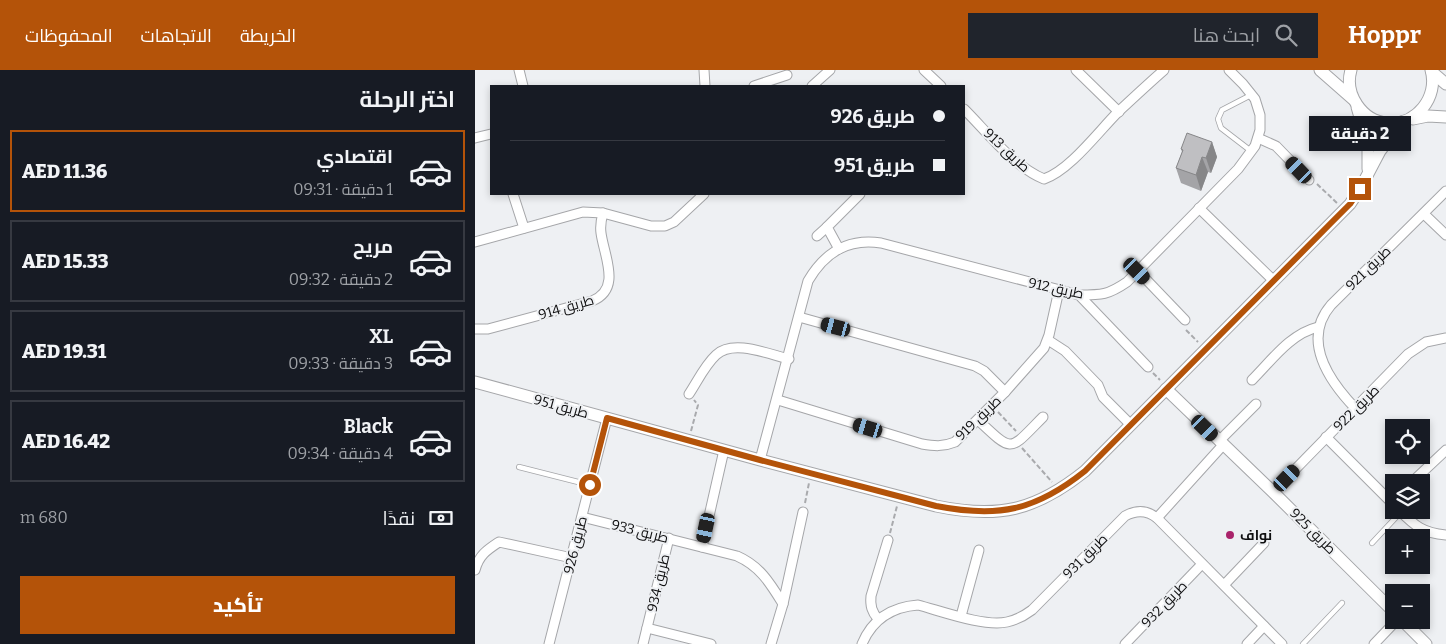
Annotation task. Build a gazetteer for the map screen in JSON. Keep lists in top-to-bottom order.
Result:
{
  "streets": {
    "street": [
      "طريق 913",
      "طريق 921",
      "طريق 912",
      "طريق 914",
      "طريق 951",
      "طريق 922",
      "طريق 919",
      "طريق 933",
      "طريق 925",
      "طريق 926",
      "طريق 931",
      "طريق 934",
      "طريق 932"
    ]
  },
  "crossings": [
    ["طريق 912", "طريق 951"],
    ["طريق 912", "طريق 919"],
    ["طريق 951", "طريق 925"],
    ["طريق 951", "طريق 926"],
    ["طريق 922", "طريق 925"],
    ["طريق 933", "طريق 926"],
    ["طريق 933", "طريق 934"]
  ],
  "places": ["نواف"],
  "page": {
    "header": "Hoppr",
    "search": "ابحث هنا",
    "nav": ["الخريطة", "الاتجاهات", "المحفوظات"],
    "heading": "اختر الرحلة",
    "banner": ["طريق 926", "طريق 951"],
    "bubble": "2 دقيقة",
    "list": [
      {
        "name": "اقتصادي",
        "note": "1 دقيقة · 09:31",
        "value": "AED 11.36"
      },
      {
        "name": "مريح",
        "note": "2 دقيقة · 09:32",
        "value": "AED 15.33"
      },
      {
        "name": "XL",
        "note": "3 دقيقة · 09:33",
        "value": "AED 19.31"
      },
      {
        "name": "Black",
        "note": "4 دقيقة · 09:34",
        "value": "AED 16.42"
      }
    ],
    "map_buttons": ["+", "−"],
    "pay": ["نقدًا", "680 m"],
    "buttons": "تأكيد"
  }
}
